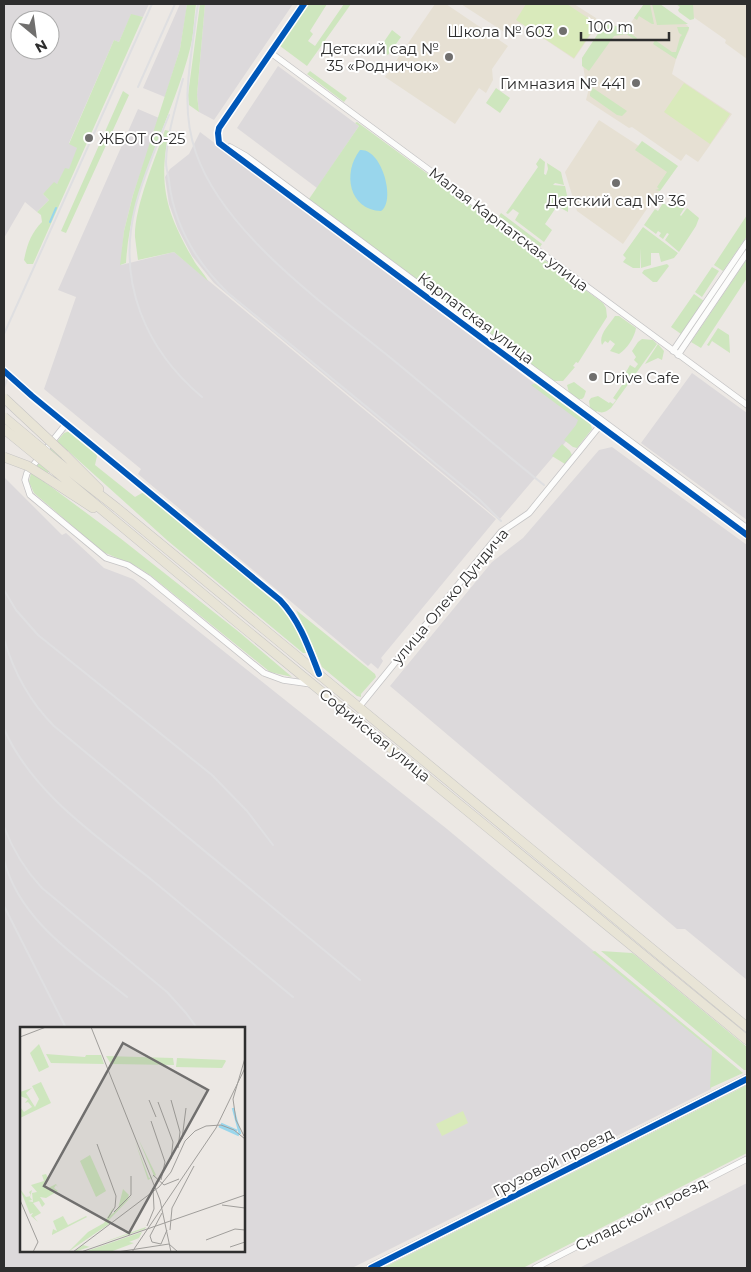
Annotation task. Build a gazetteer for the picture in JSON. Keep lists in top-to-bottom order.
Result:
{
  "streets": {
    "main road": ["Софийская улица"],
    "street": [
      "Малая Карпатская улица",
      "Карпатская улица",
      "улица Олеко Дундича",
      "Грузовой проезд",
      "Складской проезд"
    ]
  },
  "crossings": [
    ["Малая Карпатская улица", "Карпатская улица"],
    ["Карпатская улица", "улица Олеко Дундича"],
    ["улица Олеко Дундича", "Софийская улица"]
  ],
  "places": [
    "Школа № 603",
    "Детский сад № 35 «Родничок»",
    "Гимназия № 441",
    "ЖБОТ О-25",
    "Детский сад № 36",
    "Drive Cafe"
  ],
  "scale_bar": "100 m",
  "north": "bottom right"
}
